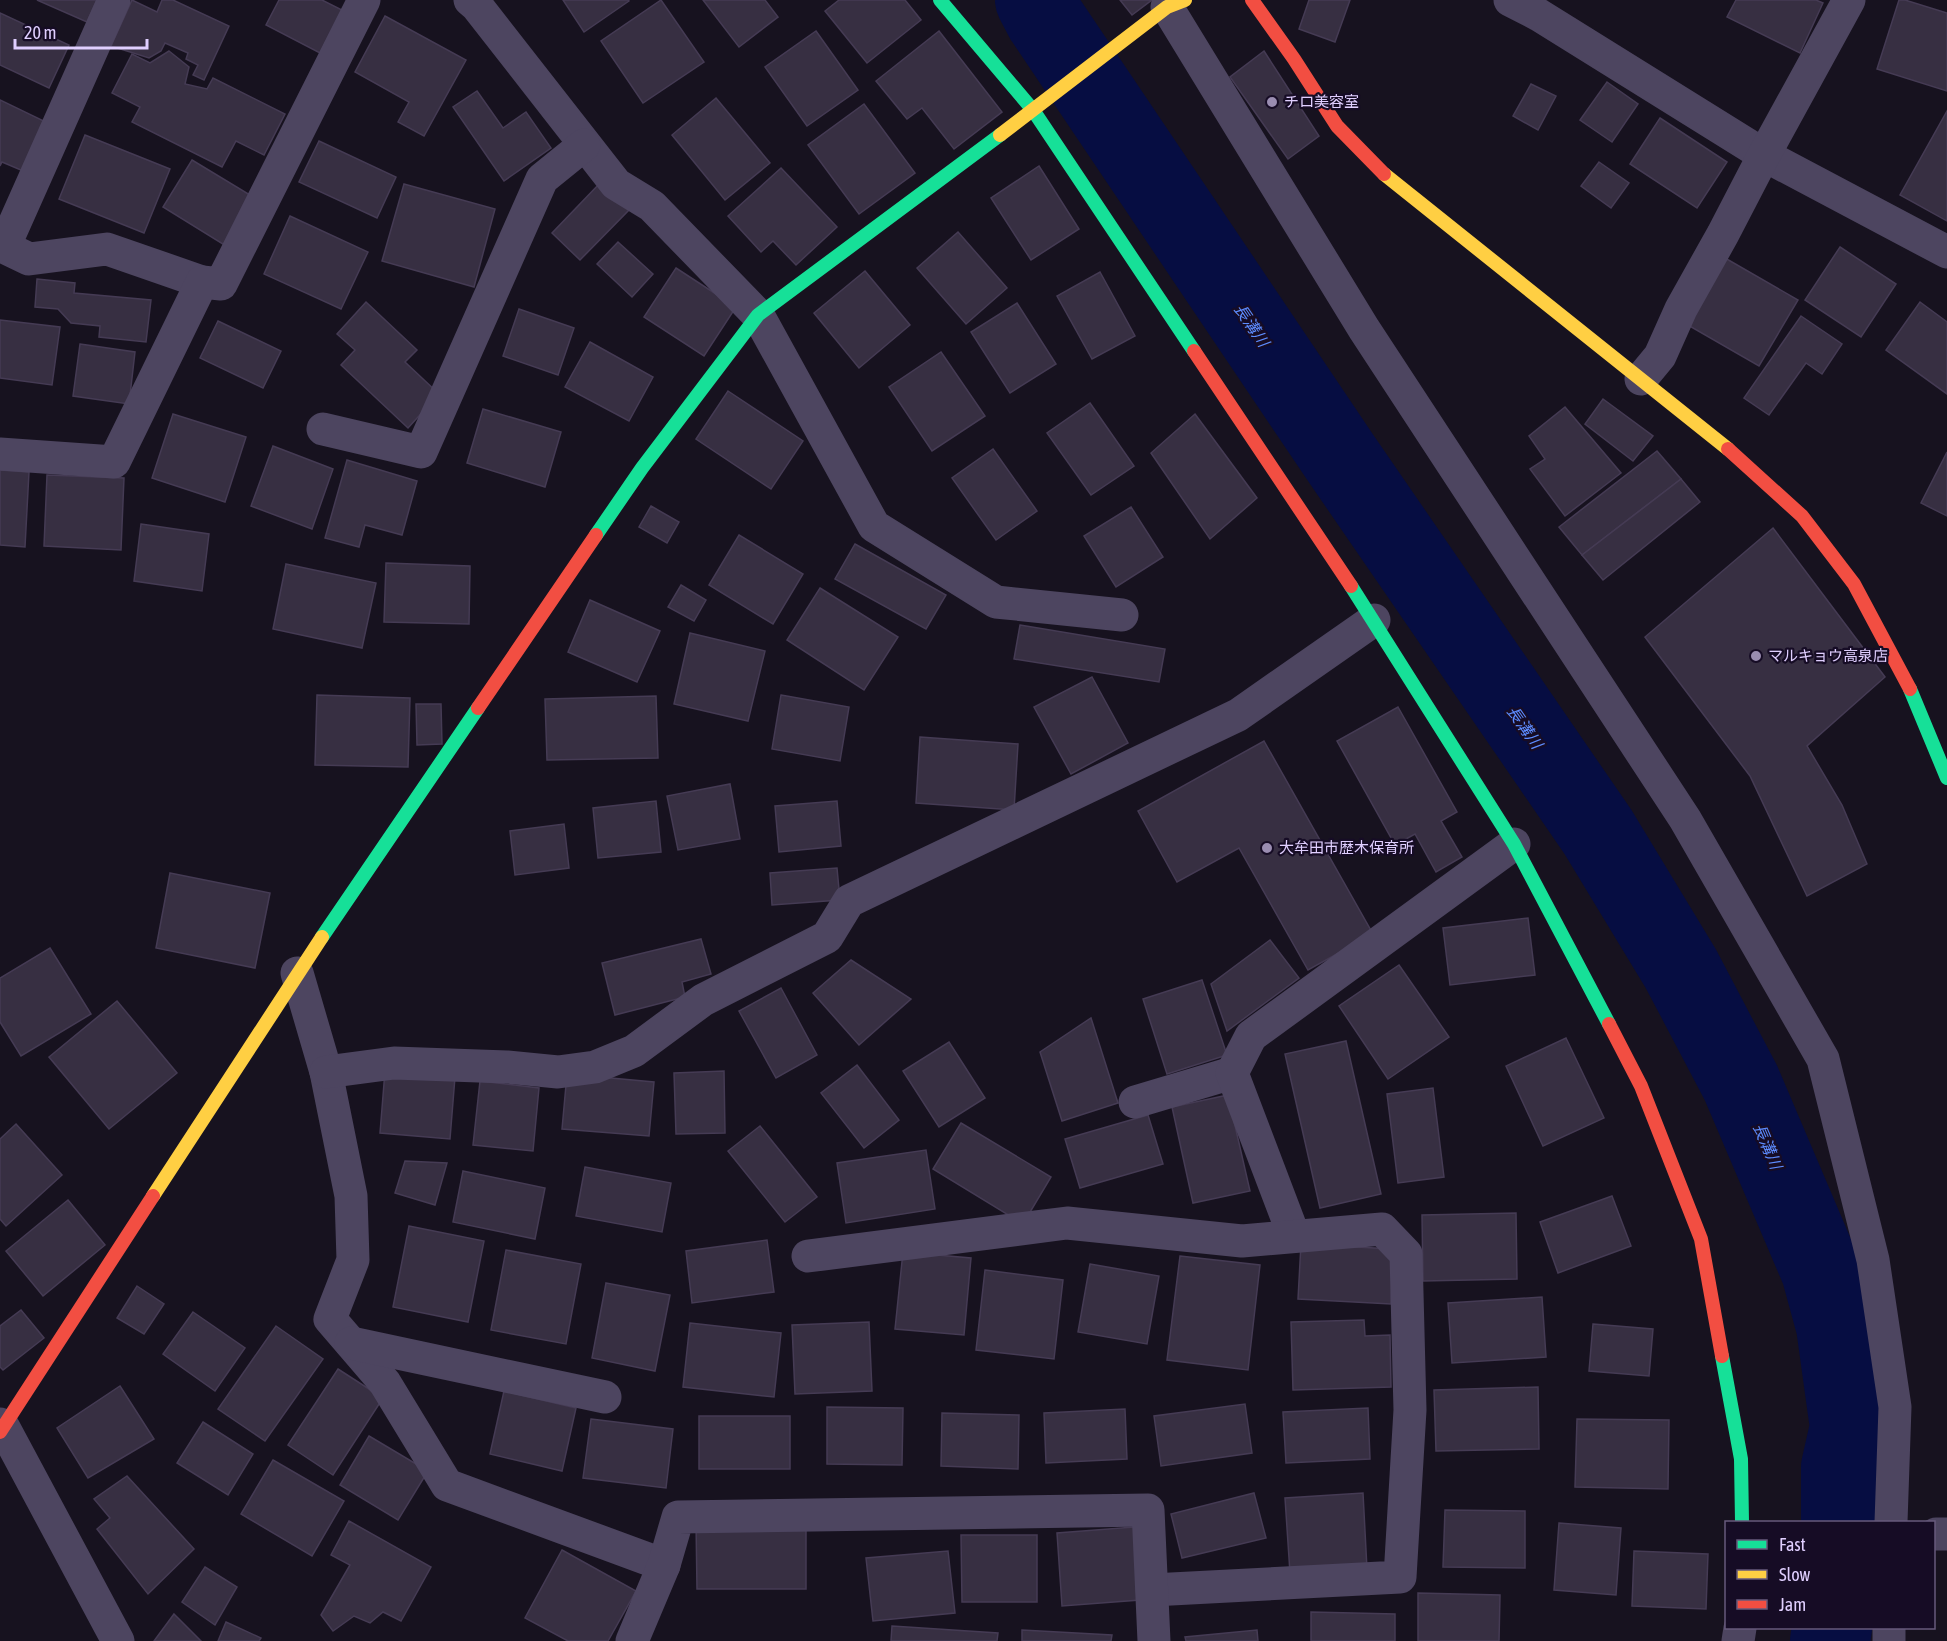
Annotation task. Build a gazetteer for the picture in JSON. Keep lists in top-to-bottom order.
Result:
{
  "water": ["長溝川"],
  "places": ["チロ美容室", "マルキョウ高泉店", "大牟田市歴木保育所"],
  "legend": ["Fast", "Slow", "Jam"],
  "scale_bar": "20 m"
}
